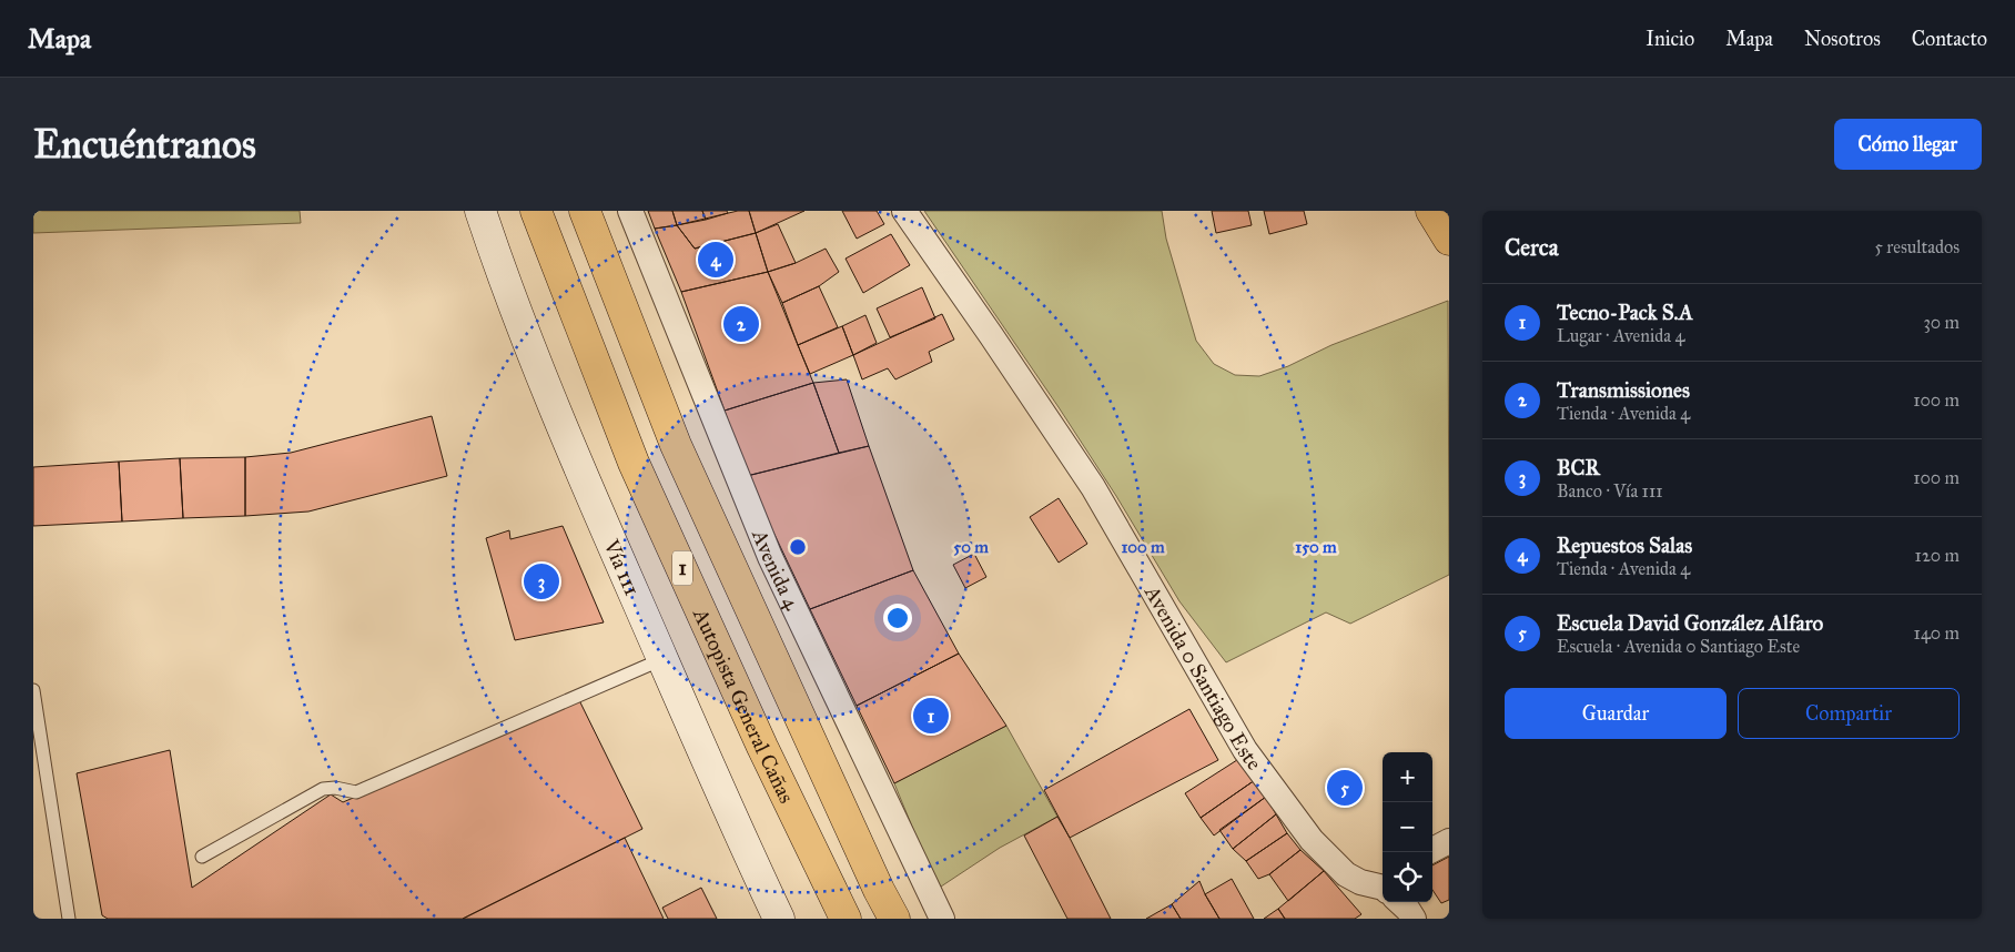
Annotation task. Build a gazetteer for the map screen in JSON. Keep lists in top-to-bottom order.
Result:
{
  "streets": {
    "main road": ["Vía 111", "1", "Autopista General Cañas"],
    "street": ["Avenida 4", "Avenida 0 Santiago Este"]
  },
  "page": {
    "header": "Mapa",
    "nav": [
      "Inicio",
      "Mapa",
      "Nosotros",
      "Contacto"
    ],
    "buttons": [
      "Cómo llegar",
      ["Guardar", "Compartir"]
    ],
    "title": "Encuéntranos",
    "heading": ["Cerca", "5 resultados"],
    "pins": [
      "4",
      "2",
      "3",
      "1",
      "5"
    ],
    "list": [
      {
        "mark": "1",
        "name": "Tecno-Pack S.A",
        "note": "Lugar · Avenida 4",
        "value": "30 m"
      },
      {
        "mark": "2",
        "name": "Transmissiones",
        "note": "Tienda · Avenida 4",
        "value": "100 m"
      },
      {
        "mark": "3",
        "name": "BCR",
        "note": "Banco · Vía 111",
        "value": "100 m"
      },
      {
        "mark": "4",
        "name": "Repuestos Salas",
        "note": "Tienda · Avenida 4",
        "value": "120 m"
      },
      {
        "mark": "5",
        "name": "Escuela David González Alfaro",
        "note": "Escuela · Avenida 0 Santiago Este",
        "value": "140 m"
      }
    ],
    "map_buttons": ["+", "−"]
  },
  "rings": ["50 m", "100 m", "150 m"]
}
